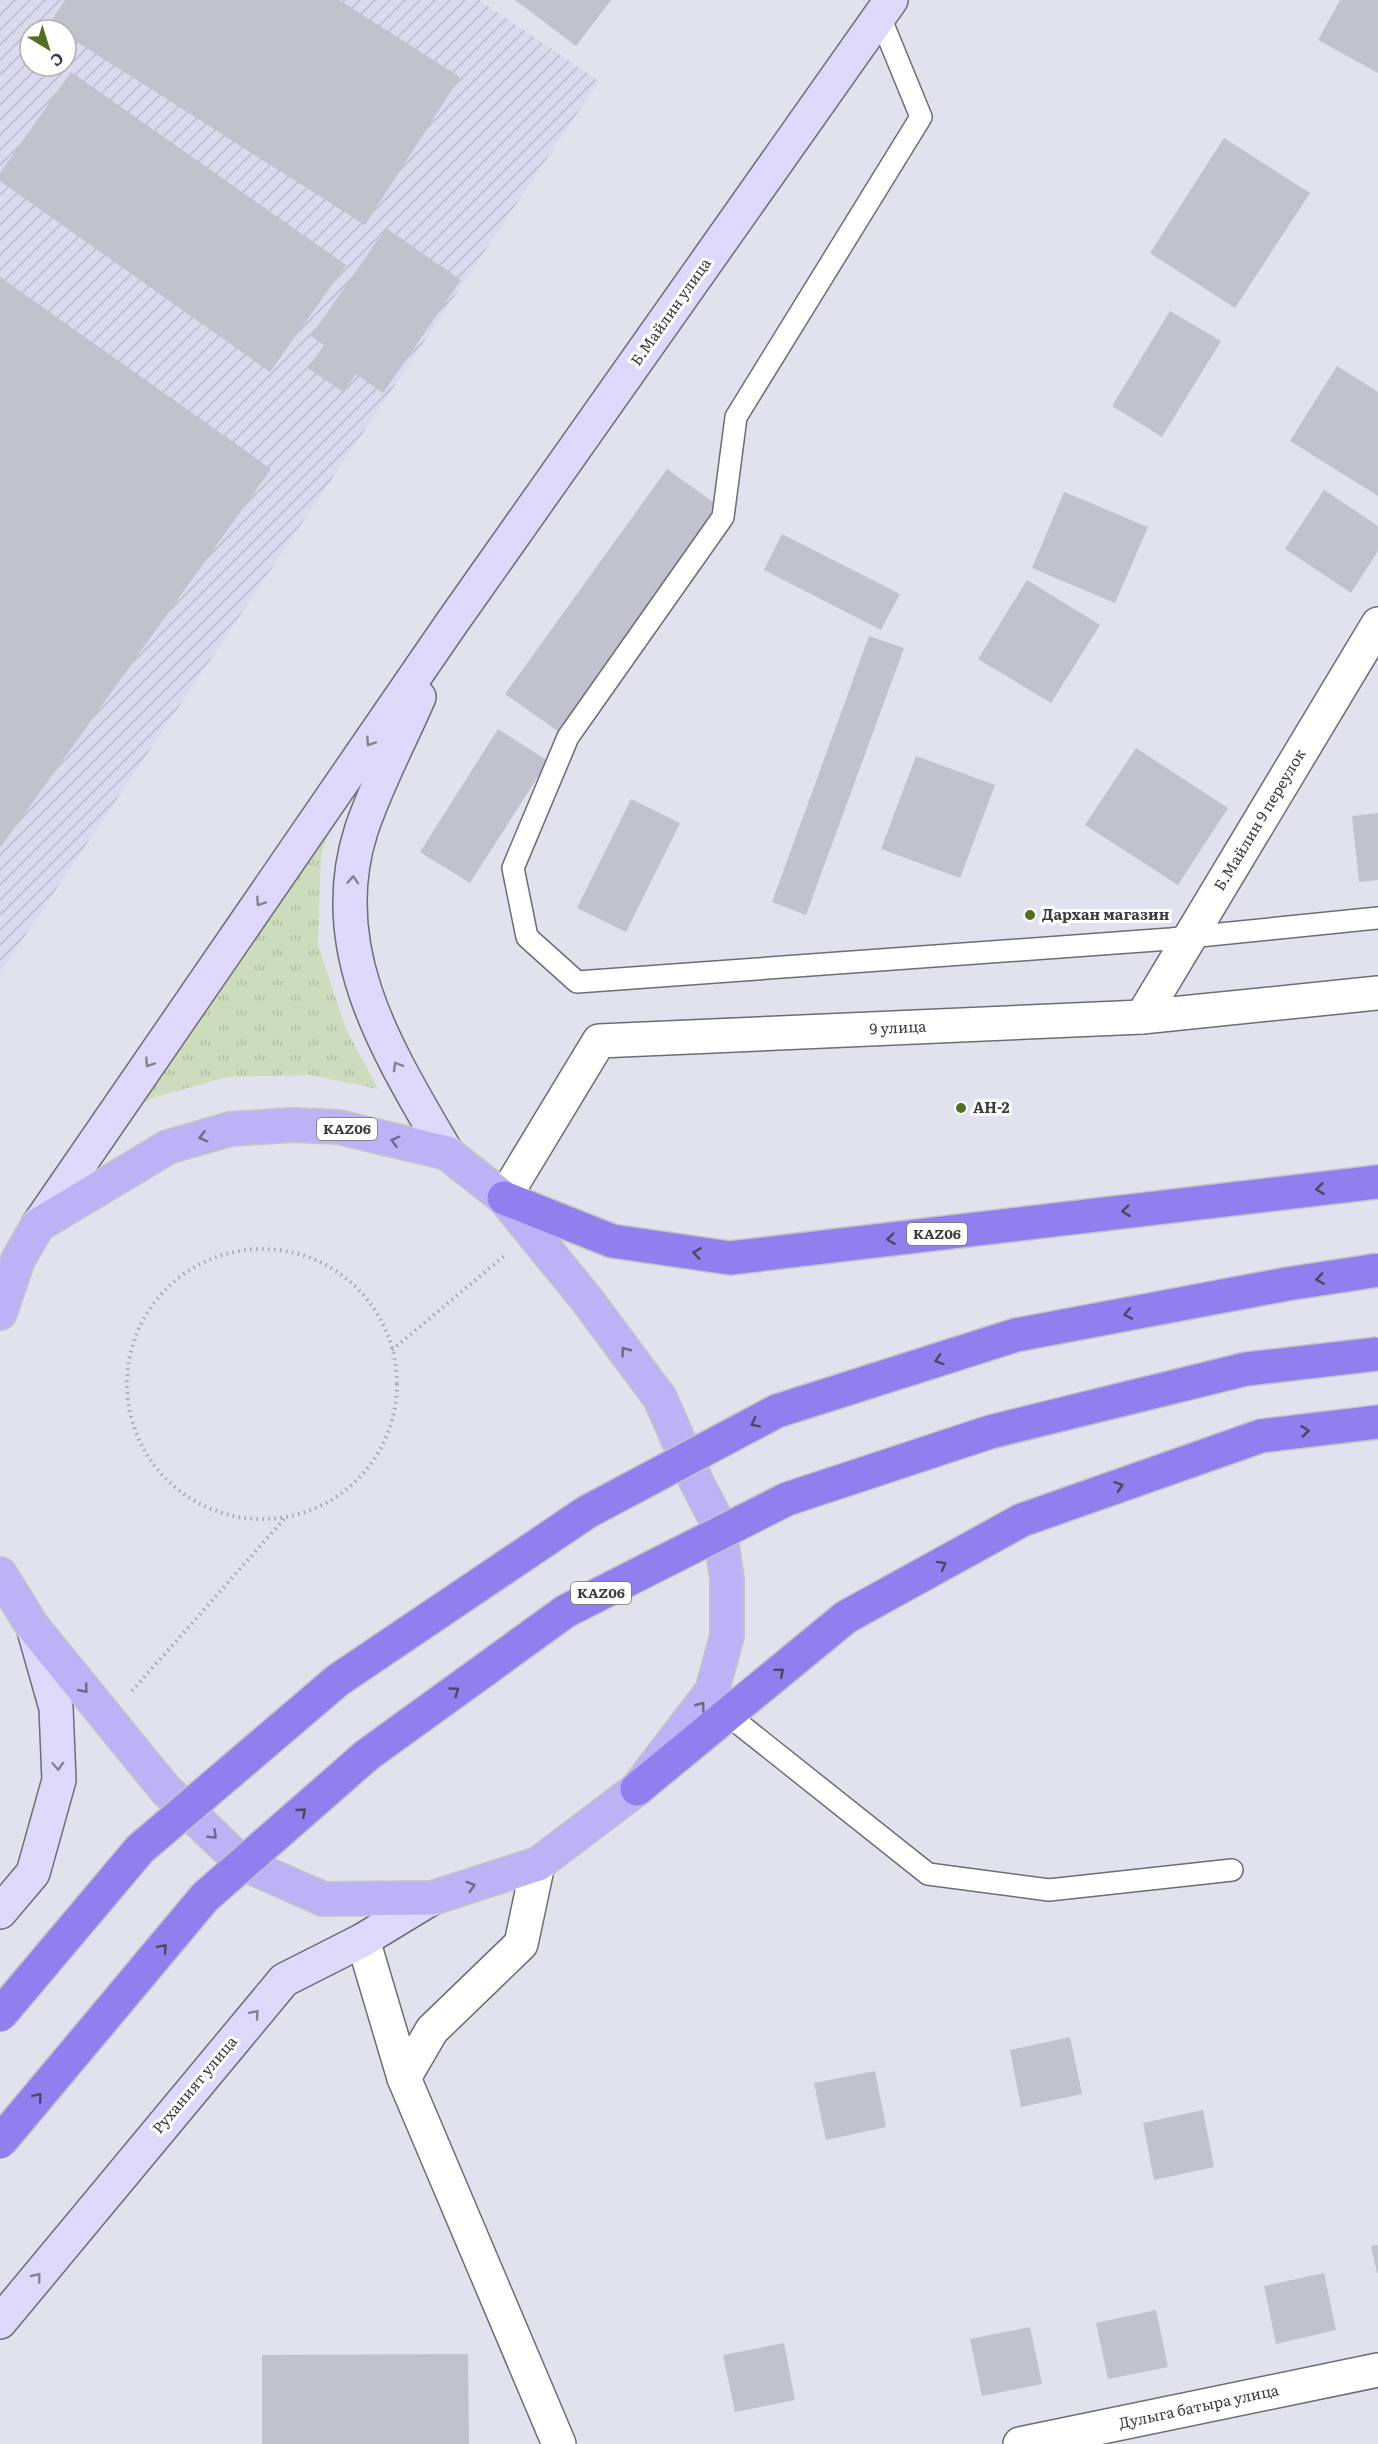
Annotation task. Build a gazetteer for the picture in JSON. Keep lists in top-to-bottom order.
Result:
{
  "streets": {
    "highway": ["KАZ06"],
    "street": [
      "Б.Майлин улица",
      "Б.Майлин 9 переулок",
      "9 улица",
      "Руханият улица",
      "Дулыга батыра улица"
    ]
  },
  "crossings": [
    ["Б.Майлин 9 переулок", "9 улица"],
    ["9 улица", "KАZ06"],
    ["KАZ06", "Руханият улица"]
  ],
  "one_way": ["Руханият улица"],
  "places": ["Дархан магазин", "АН-2"],
  "north": "bottom right"
}
